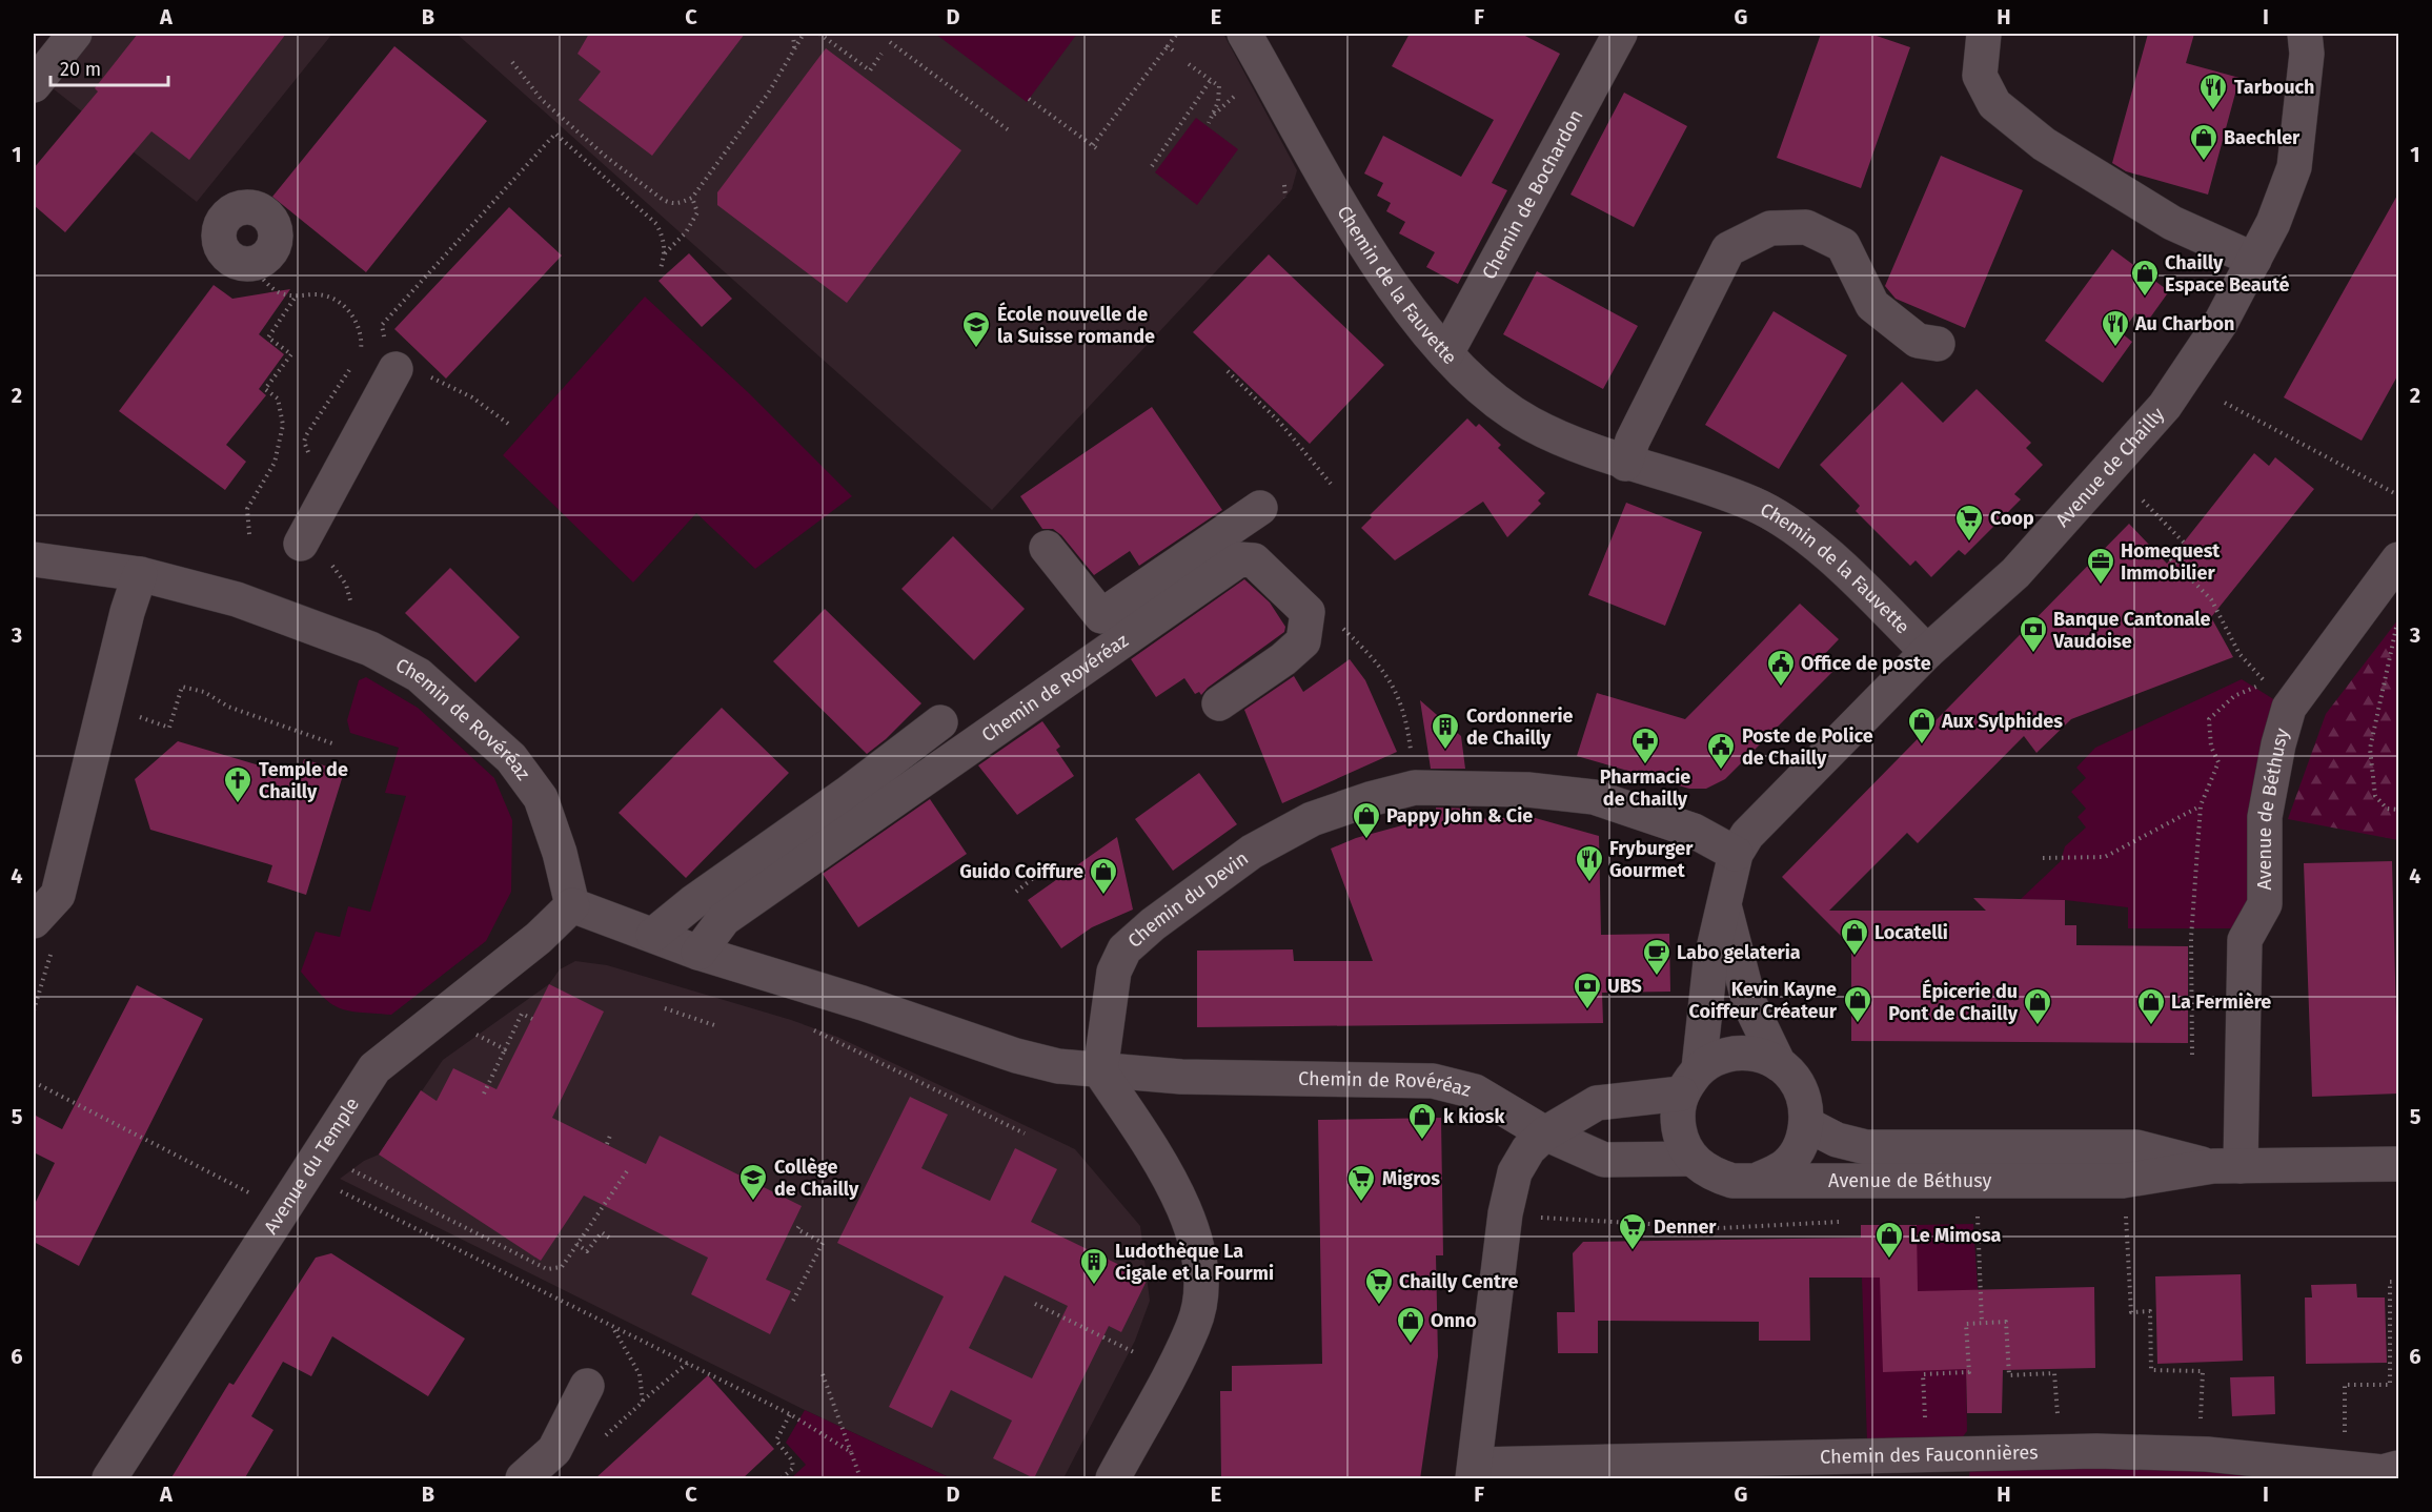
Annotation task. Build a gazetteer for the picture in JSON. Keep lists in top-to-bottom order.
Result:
{
  "streets": {
    "street": [
      "Chemin de Bochardon",
      "Chemin de la Fauvette",
      "Avenue de Chailly",
      "Chemin de Rovéréaz",
      "Avenue de Béthusy",
      "Chemin du Devin",
      "Avenue du Temple",
      "Chemin des Fauconnières"
    ]
  },
  "crossings": [
    ["Chemin de Bochardon", "Chemin de la Fauvette"],
    ["Chemin de la Fauvette", "Avenue de Chailly"],
    ["Avenue de Chailly", "Chemin de Rovéréaz"],
    ["Avenue de Chailly", "Avenue de Béthusy"],
    ["Avenue de Chailly", "Chemin du Devin"],
    ["Chemin de Rovéréaz", "Avenue de Béthusy"],
    ["Chemin de Rovéréaz", "Chemin du Devin"],
    ["Chemin de Rovéréaz", "Avenue du Temple"]
  ],
  "places": {
    "restaurant": ["Tarbouch", "Au Charbon", "Fryburger Gourmet"],
    "shop": [
      "Baechler",
      "Chailly Espace Beauté",
      "Aux Sylphides",
      "Pappy John & Cie",
      "Guido Coiffure",
      "Locatelli",
      "Kevin Kayne Coiffeur Créateur",
      "Épicerie du Pont de Chailly",
      "La Fermière",
      "k kiosk",
      "Le Mimosa",
      "Onno"
    ],
    "school or university": ["École nouvelle de la Suisse romande", "Collège de Chailly"],
    "supermarket": [
      "Coop",
      "Migros",
      "Denner",
      "Chailly Centre"
    ],
    "office": ["Homequest Immobilier"],
    "bank": ["Banque Cantonale Vaudoise", "UBS"],
    "public building": ["Office de poste", "Poste de Police de Chailly"],
    "building": ["Cordonnerie de Chailly", "Ludothèque La Cigale et la Fourmi"],
    "pharmacy": ["Pharmacie de Chailly"],
    "church": ["Temple de Chailly"],
    "cafe": ["Labo gelateria"]
  },
  "scale_bar": "20 m",
  "grid": {
    "columns": [
      "A",
      "B",
      "C",
      "D",
      "E",
      "F",
      "G",
      "H",
      "I"
    ],
    "rows": [
      "1",
      "2",
      "3",
      "4",
      "5",
      "6"
    ]
  }
}
